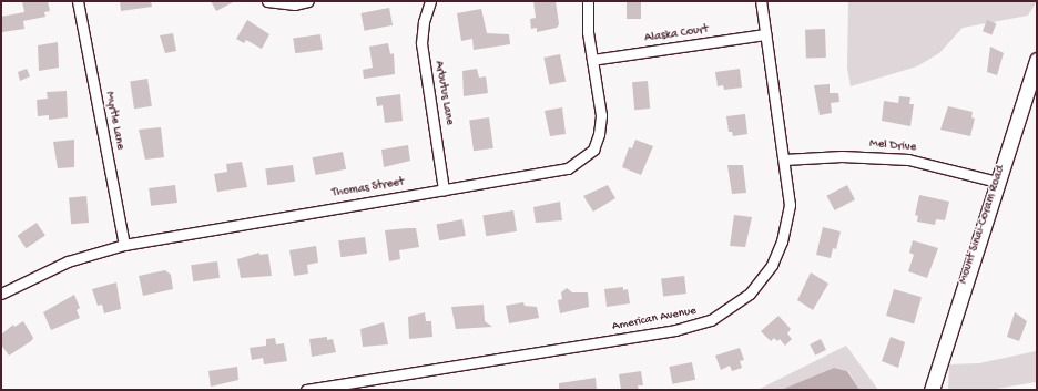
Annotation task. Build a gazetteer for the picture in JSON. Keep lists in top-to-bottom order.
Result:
{
  "streets": {
    "main road": ["Mount Sinai-Coram Road"],
    "street": [
      "Alaska Court",
      "Arbutus Lane",
      "Myrtle Lane",
      "Mel Drive",
      "Thomas Street",
      "American Avenue"
    ]
  },
  "crossings": [
    ["Alaska Court", "Thomas Street"],
    ["Alaska Court", "American Avenue"],
    ["Arbutus Lane", "Thomas Street"],
    ["Myrtle Lane", "Thomas Street"],
    ["Mel Drive", "Mount Sinai-Coram Road"],
    ["Mel Drive", "American Avenue"]
  ]
}
